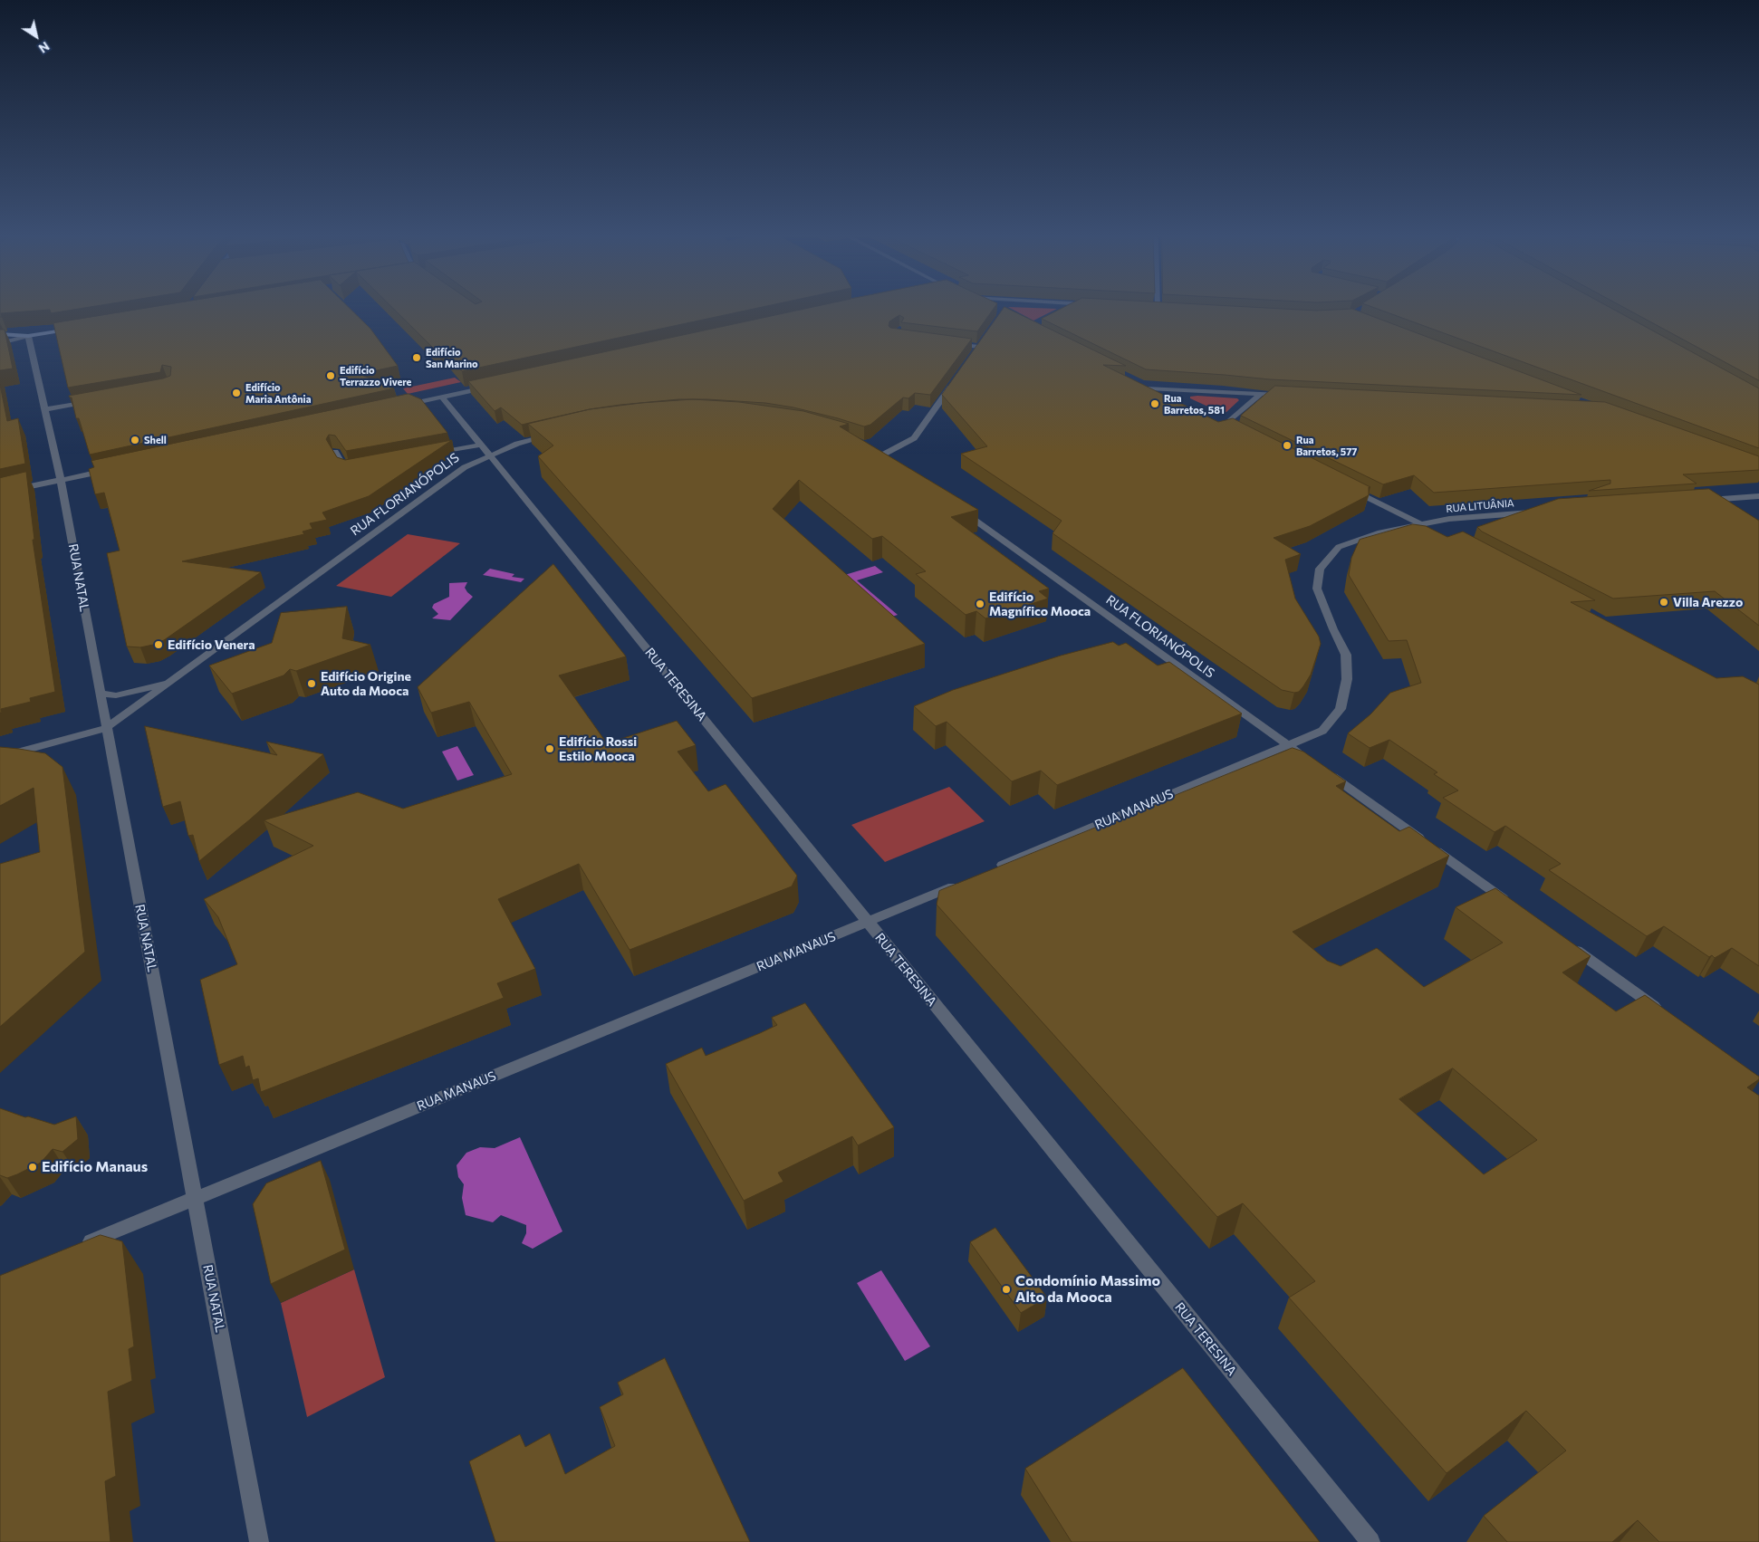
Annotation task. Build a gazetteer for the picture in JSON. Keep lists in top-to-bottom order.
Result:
{
  "streets": {
    "street": [
      "RUA FLORIANÓPOLIS",
      "RUA LITUÂNIA",
      "RUA NATAL",
      "RUA TERESINA",
      "RUA MANAUS"
    ]
  },
  "crossings": [
    ["RUA FLORIANÓPOLIS", "RUA NATAL"],
    ["RUA FLORIANÓPOLIS", "RUA TERESINA"],
    ["RUA FLORIANÓPOLIS", "RUA MANAUS"],
    ["RUA LITUÂNIA", "RUA MANAUS"],
    ["RUA NATAL", "RUA MANAUS"],
    ["RUA TERESINA", "RUA MANAUS"]
  ],
  "places": [
    "Edifício San Marino",
    "Edifício Terrazzo Vivere",
    "Edifício Maria Antônia",
    "Rua Barretos, 581",
    "Shell",
    "Rua Barretos, 577",
    "Villa Arezzo",
    "Edifício Magnífico Mooca",
    "Edifício Venera",
    "Edifício Origine Auto da Mooca",
    "Edifício Rossi Estilo Mooca",
    "Edifício Manaus",
    "Condomínio Massimo Alto da Mooca"
  ],
  "north": "bottom right"
}
